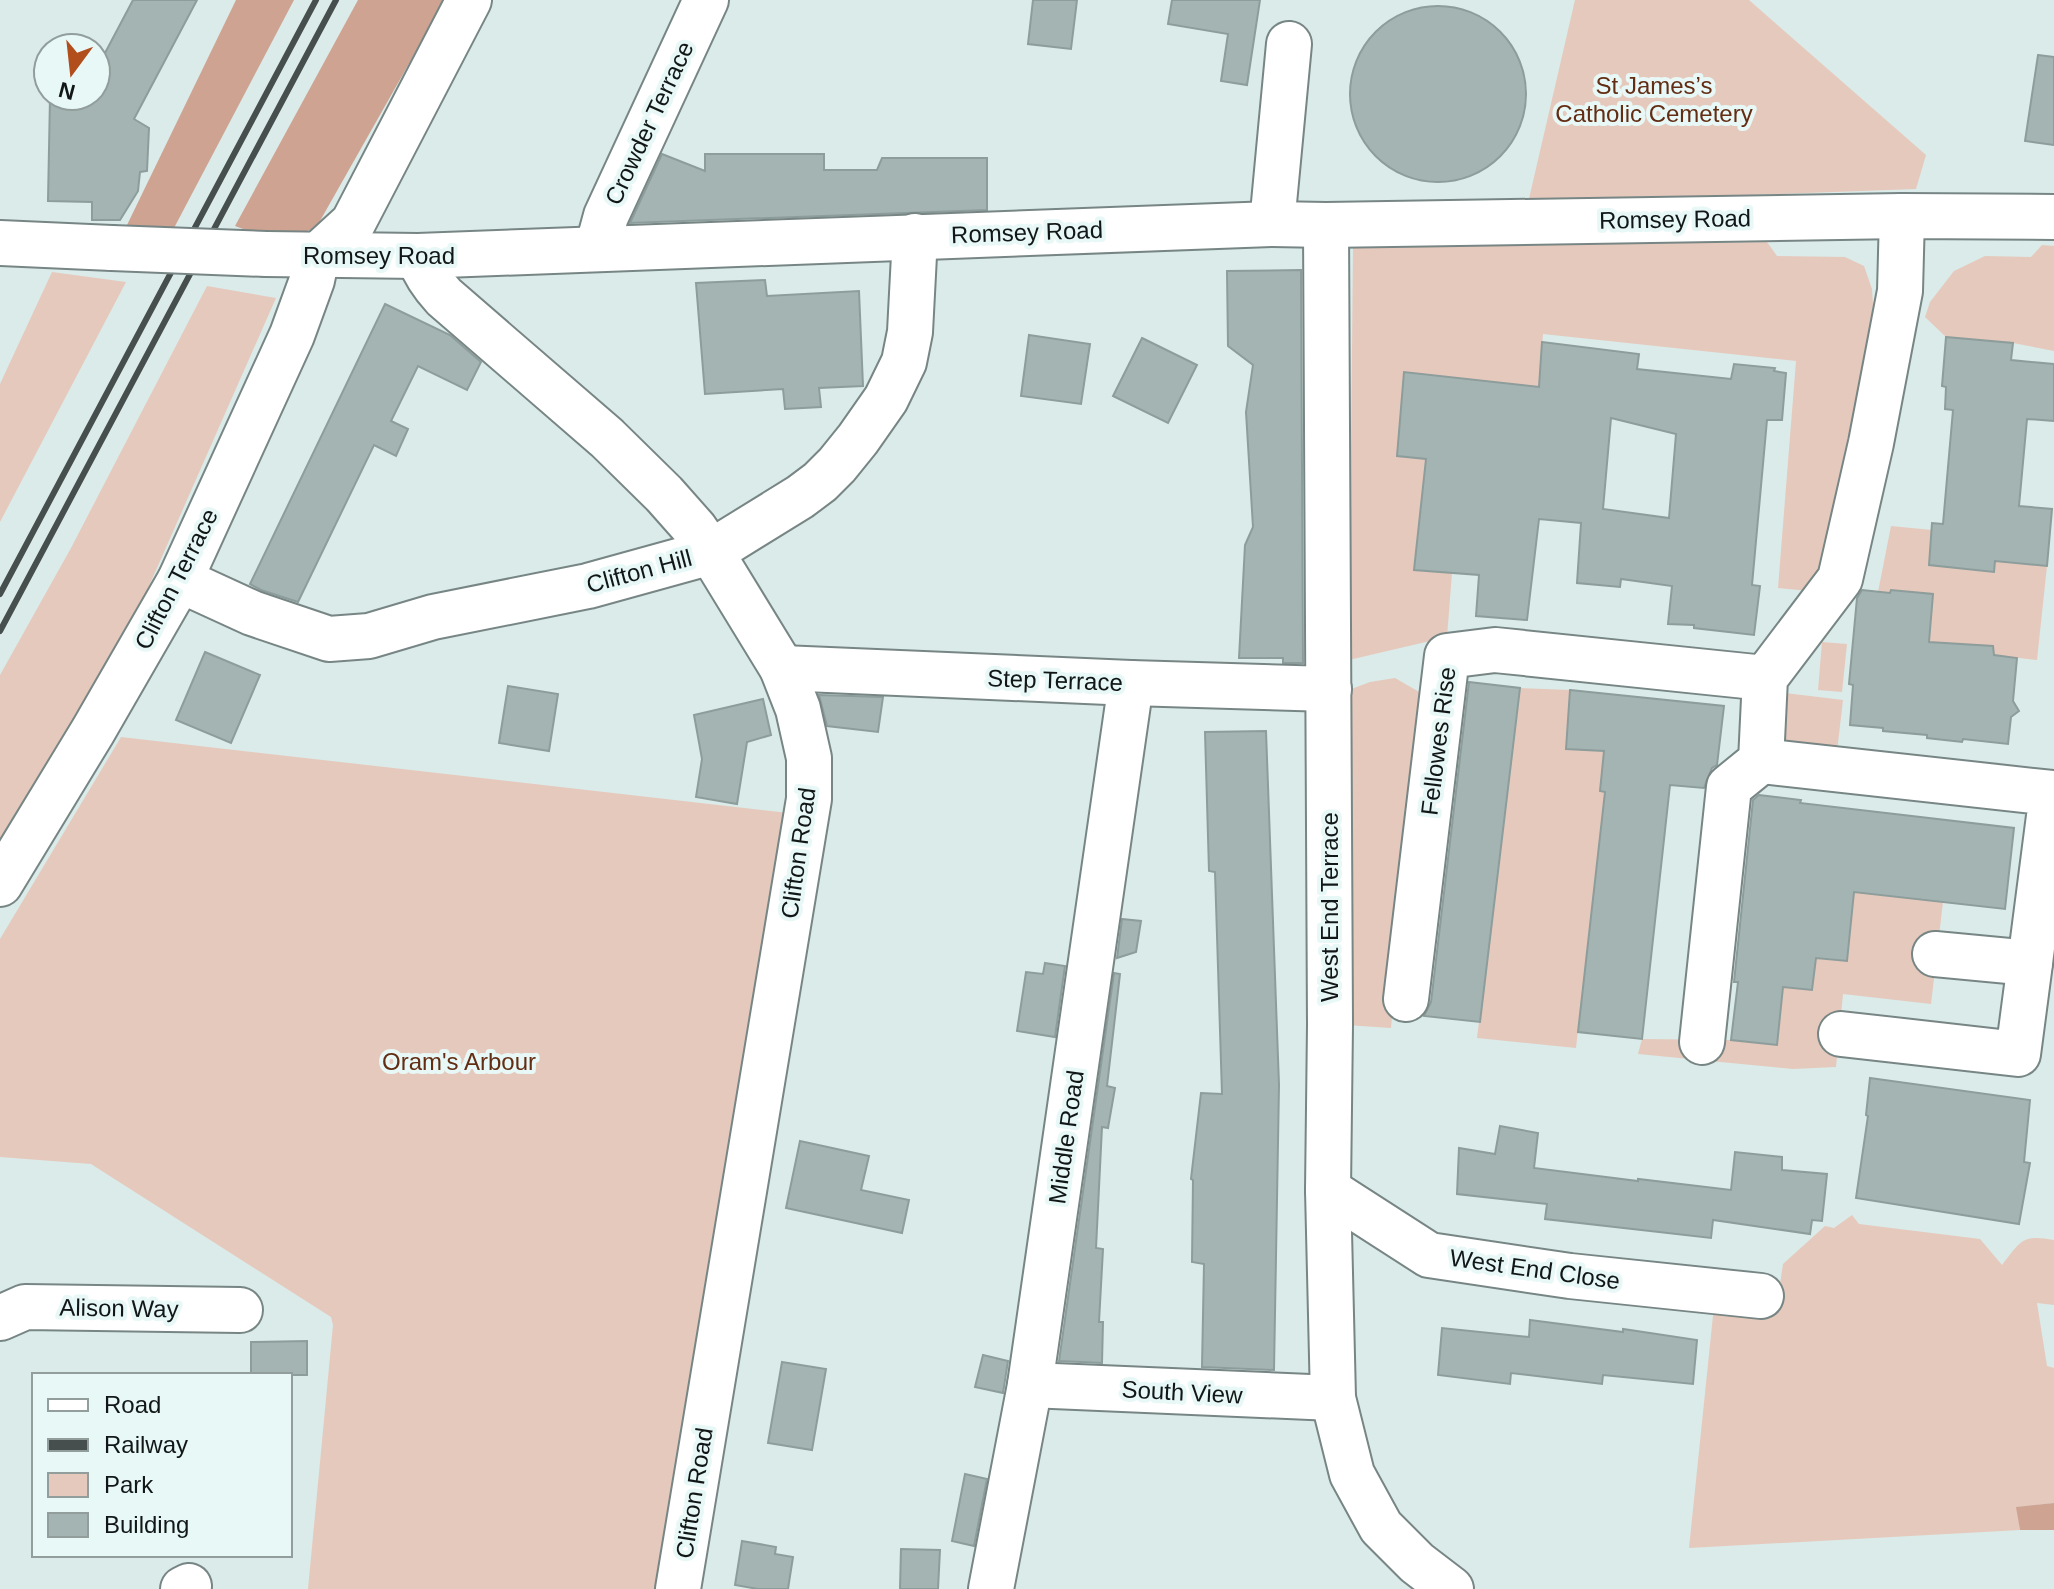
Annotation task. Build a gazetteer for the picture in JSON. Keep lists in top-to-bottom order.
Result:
{
  "streets": {
    "street": [
      "Crowder Terrace",
      "Romsey Road",
      "Clifton Hill",
      "Clifton Terrace",
      "Step Terrace",
      "Fellowes Rise",
      "Clifton Road",
      "West End Terrace",
      "Middle Road",
      "West End Close",
      "Alison Way",
      "South View"
    ]
  },
  "crossings": [
    ["Crowder Terrace", "Romsey Road"],
    ["Romsey Road", "Clifton Hill"],
    ["Romsey Road", "Clifton Terrace"],
    ["Romsey Road", "Clifton Road"],
    ["Romsey Road", "West End Terrace"],
    ["Clifton Hill", "Clifton Terrace"],
    ["Clifton Hill", "Clifton Road"],
    ["Step Terrace", "Clifton Road"],
    ["Step Terrace", "West End Terrace"],
    ["Step Terrace", "Middle Road"],
    ["West End Terrace", "West End Close"],
    ["West End Terrace", "South View"],
    ["Middle Road", "South View"]
  ],
  "parks": ["St James’s Catholic Cemetery", "Oram's Arbour"],
  "legend": [
    "Road",
    "Railway",
    "Park",
    "Building"
  ],
  "north": "bottom"
}
